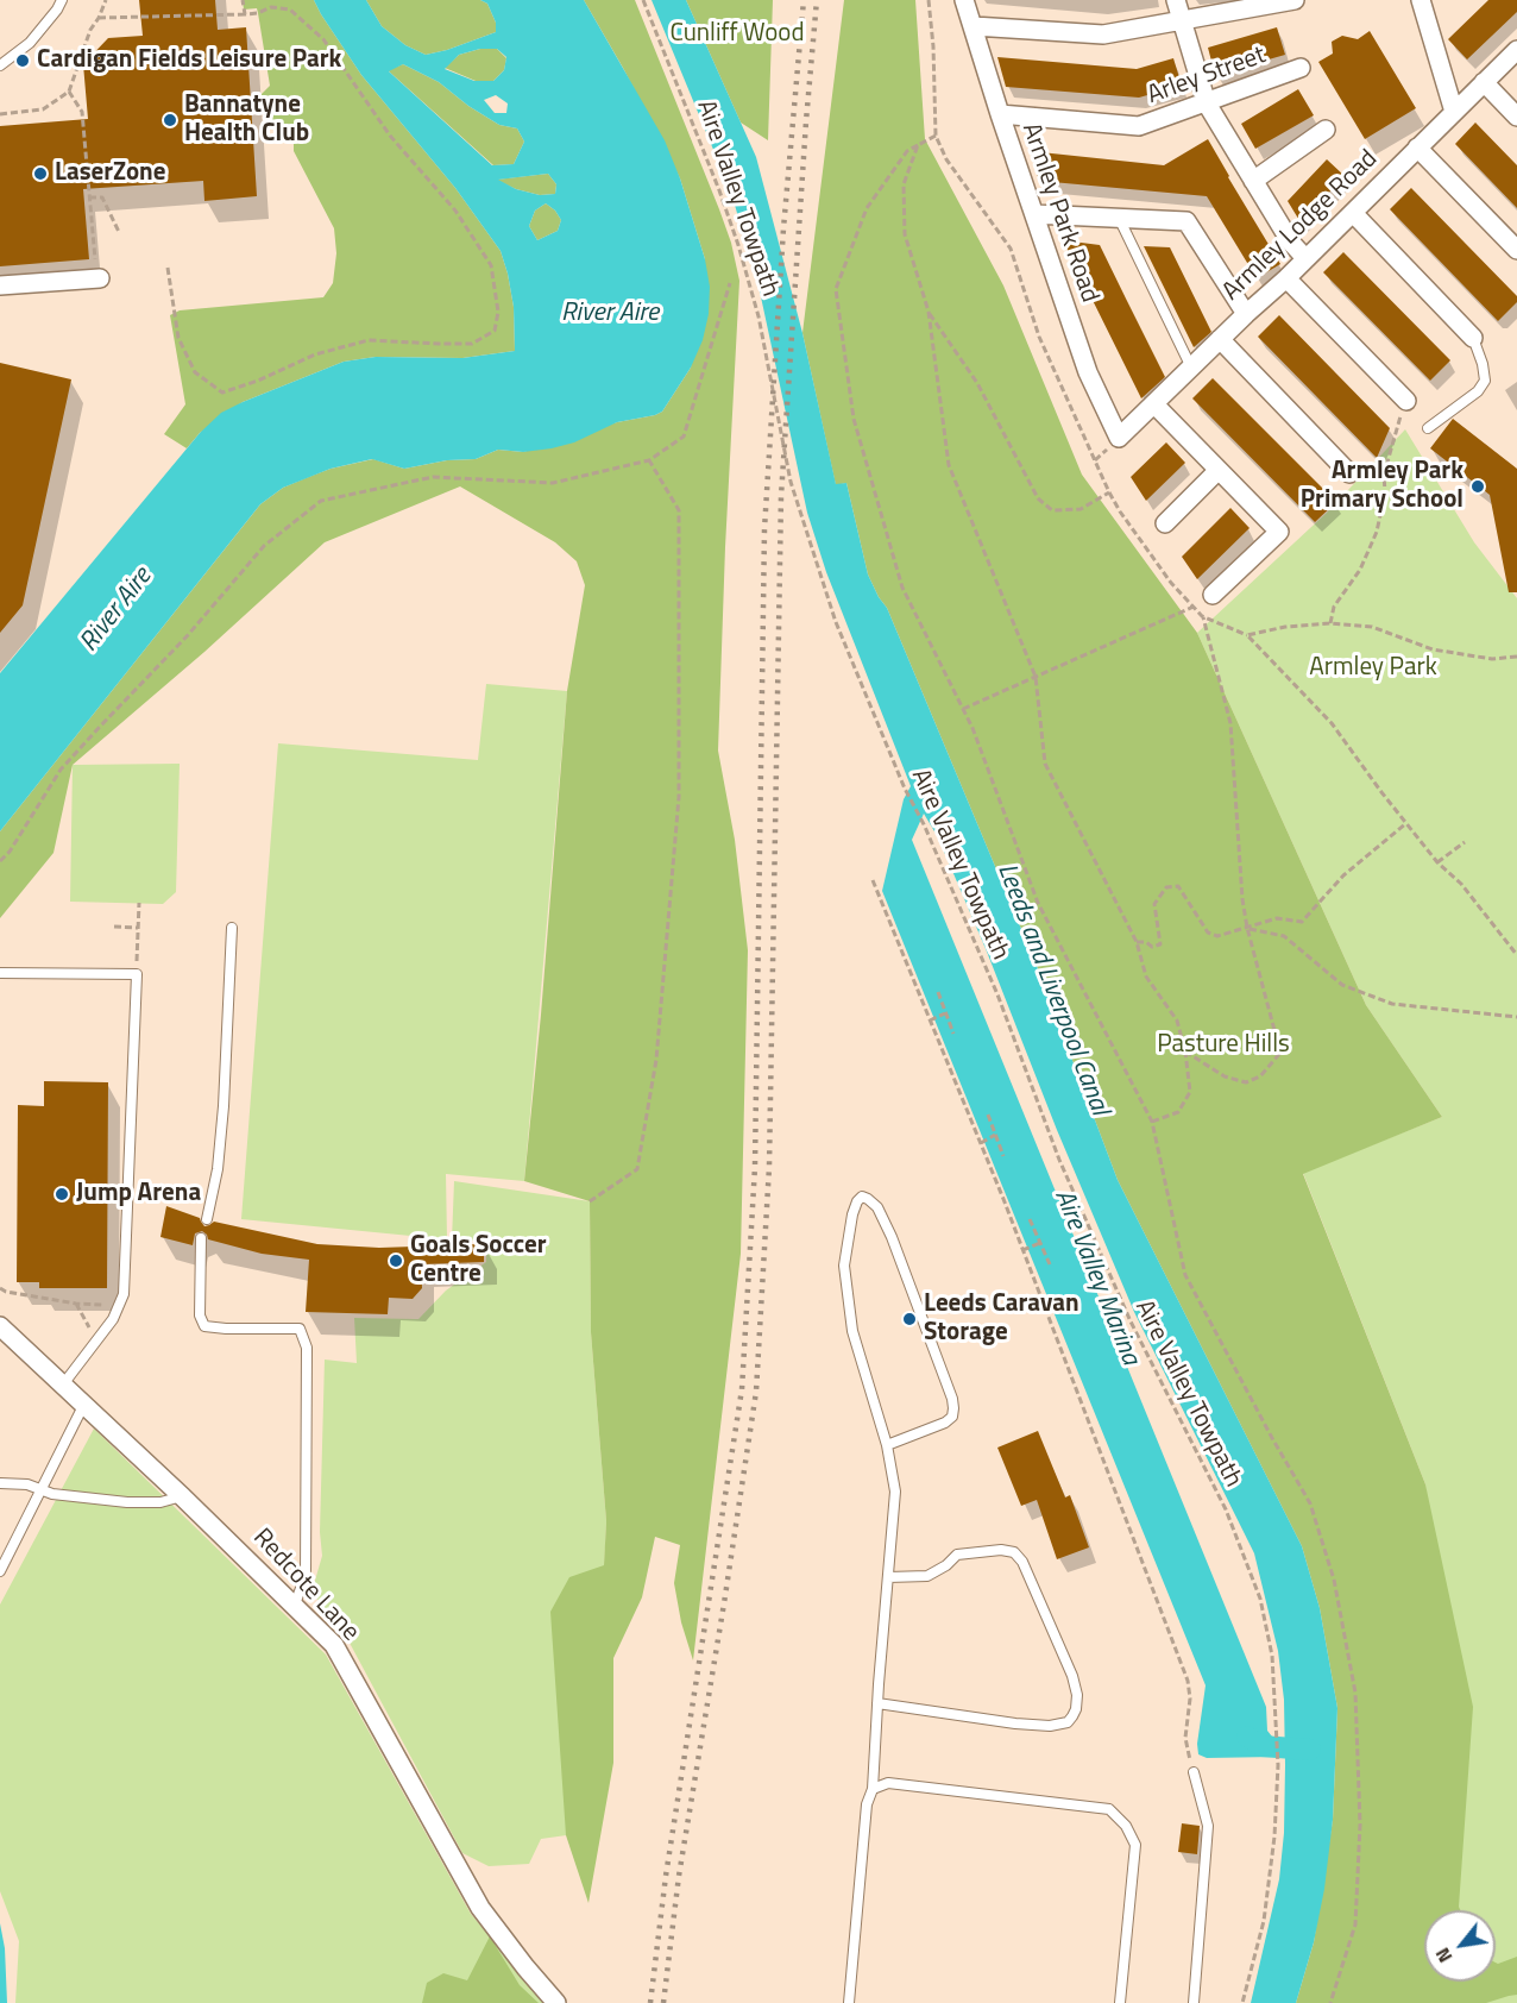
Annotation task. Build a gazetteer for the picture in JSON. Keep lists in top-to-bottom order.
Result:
{
  "streets": {
    "street": [
      "Arley Street",
      "Armley Park Road",
      "Armley Lodge Road",
      "Redcote Lane"
    ],
    "path": ["Aire Valley Towpath"]
  },
  "crossings": [
    ["Arley Street", "Armley Park Road"],
    ["Armley Park Road", "Armley Lodge Road"]
  ],
  "water": ["River Aire", "Leeds and Liverpool Canal", "Aire Valley Marina"],
  "parks": ["Cunliff Wood", "Armley Park", "Pasture Hills"],
  "places": [
    "Cardigan Fields Leisure Park",
    "Bannatyne Health Club",
    "LaserZone",
    "Armley Park Primary School",
    "Jump Arena",
    "Goals Soccer Centre",
    "Leeds Caravan Storage"
  ],
  "north": "bottom left"
}
